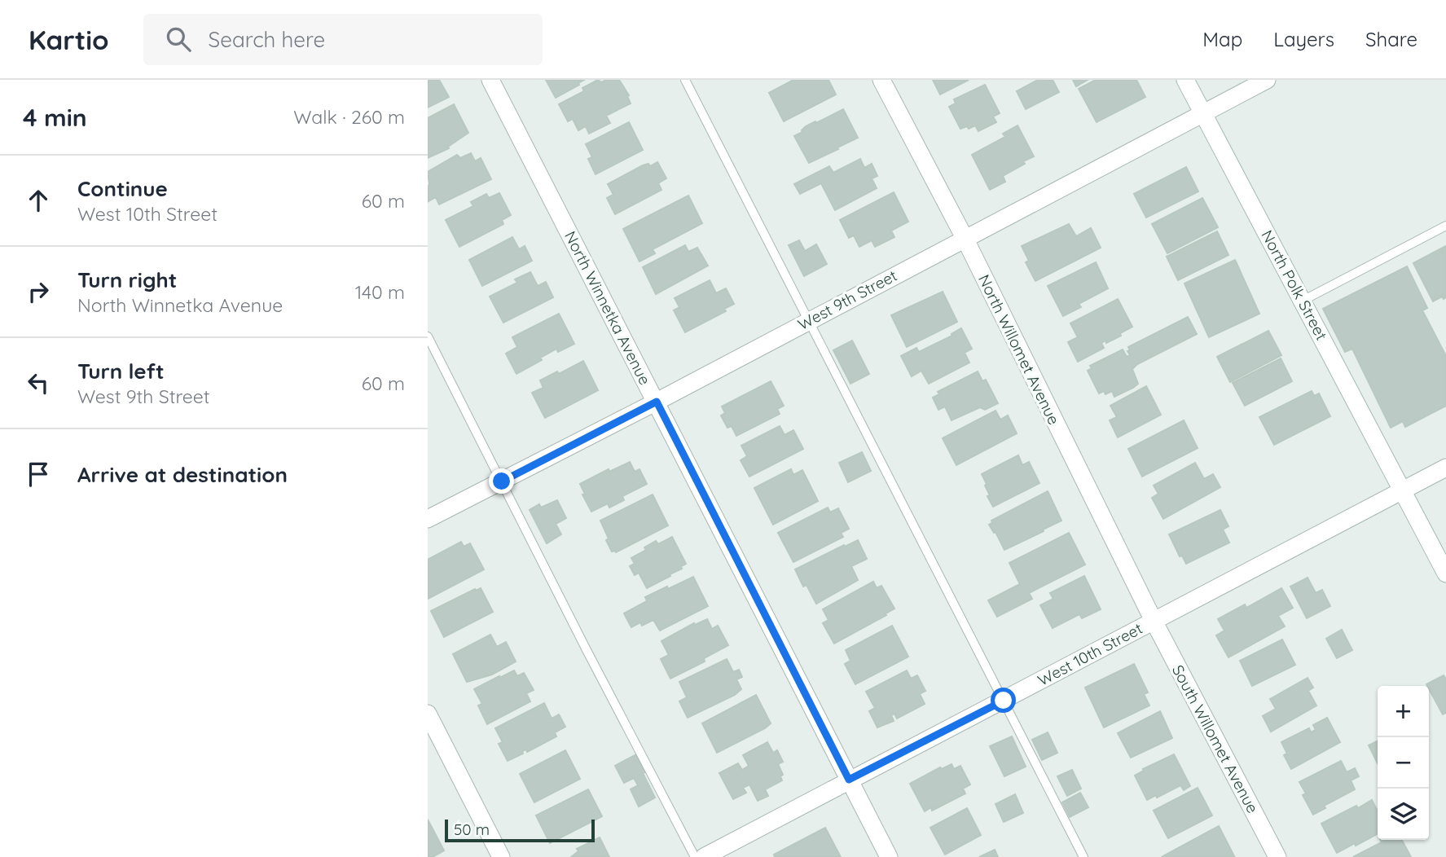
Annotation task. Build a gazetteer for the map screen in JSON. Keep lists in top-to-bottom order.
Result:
{
  "streets": {
    "street": [
      "North Polk Street",
      "West 9th Street",
      "North Winnetka Avenue",
      "North Willomet Avenue",
      "West 10th Street",
      "South Willomet Avenue"
    ]
  },
  "crossings": [
    ["North Polk Street", "West 9th Street"],
    ["North Polk Street", "West 10th Street"],
    ["West 9th Street", "North Winnetka Avenue"],
    ["West 9th Street", "North Willomet Avenue"],
    ["North Winnetka Avenue", "West 10th Street"],
    ["North Willomet Avenue", "West 10th Street"],
    ["North Willomet Avenue", "South Willomet Avenue"],
    ["West 10th Street", "South Willomet Avenue"]
  ],
  "scale_bar": "50 m",
  "page": {
    "header": "Kartio",
    "search": "Search here",
    "nav": ["Map", "Layers", "Share"],
    "heading": ["4 min", "Walk · 260 m"],
    "list": [
      ["Continue", "West 10th Street", "60 m"],
      ["Turn right", "North Winnetka Avenue", "140 m"],
      ["Turn left", "West 9th Street", "60 m"],
      "Arrive at destination"
    ],
    "map_buttons": ["+", "−"],
    "scale": "50 m"
  }
}
